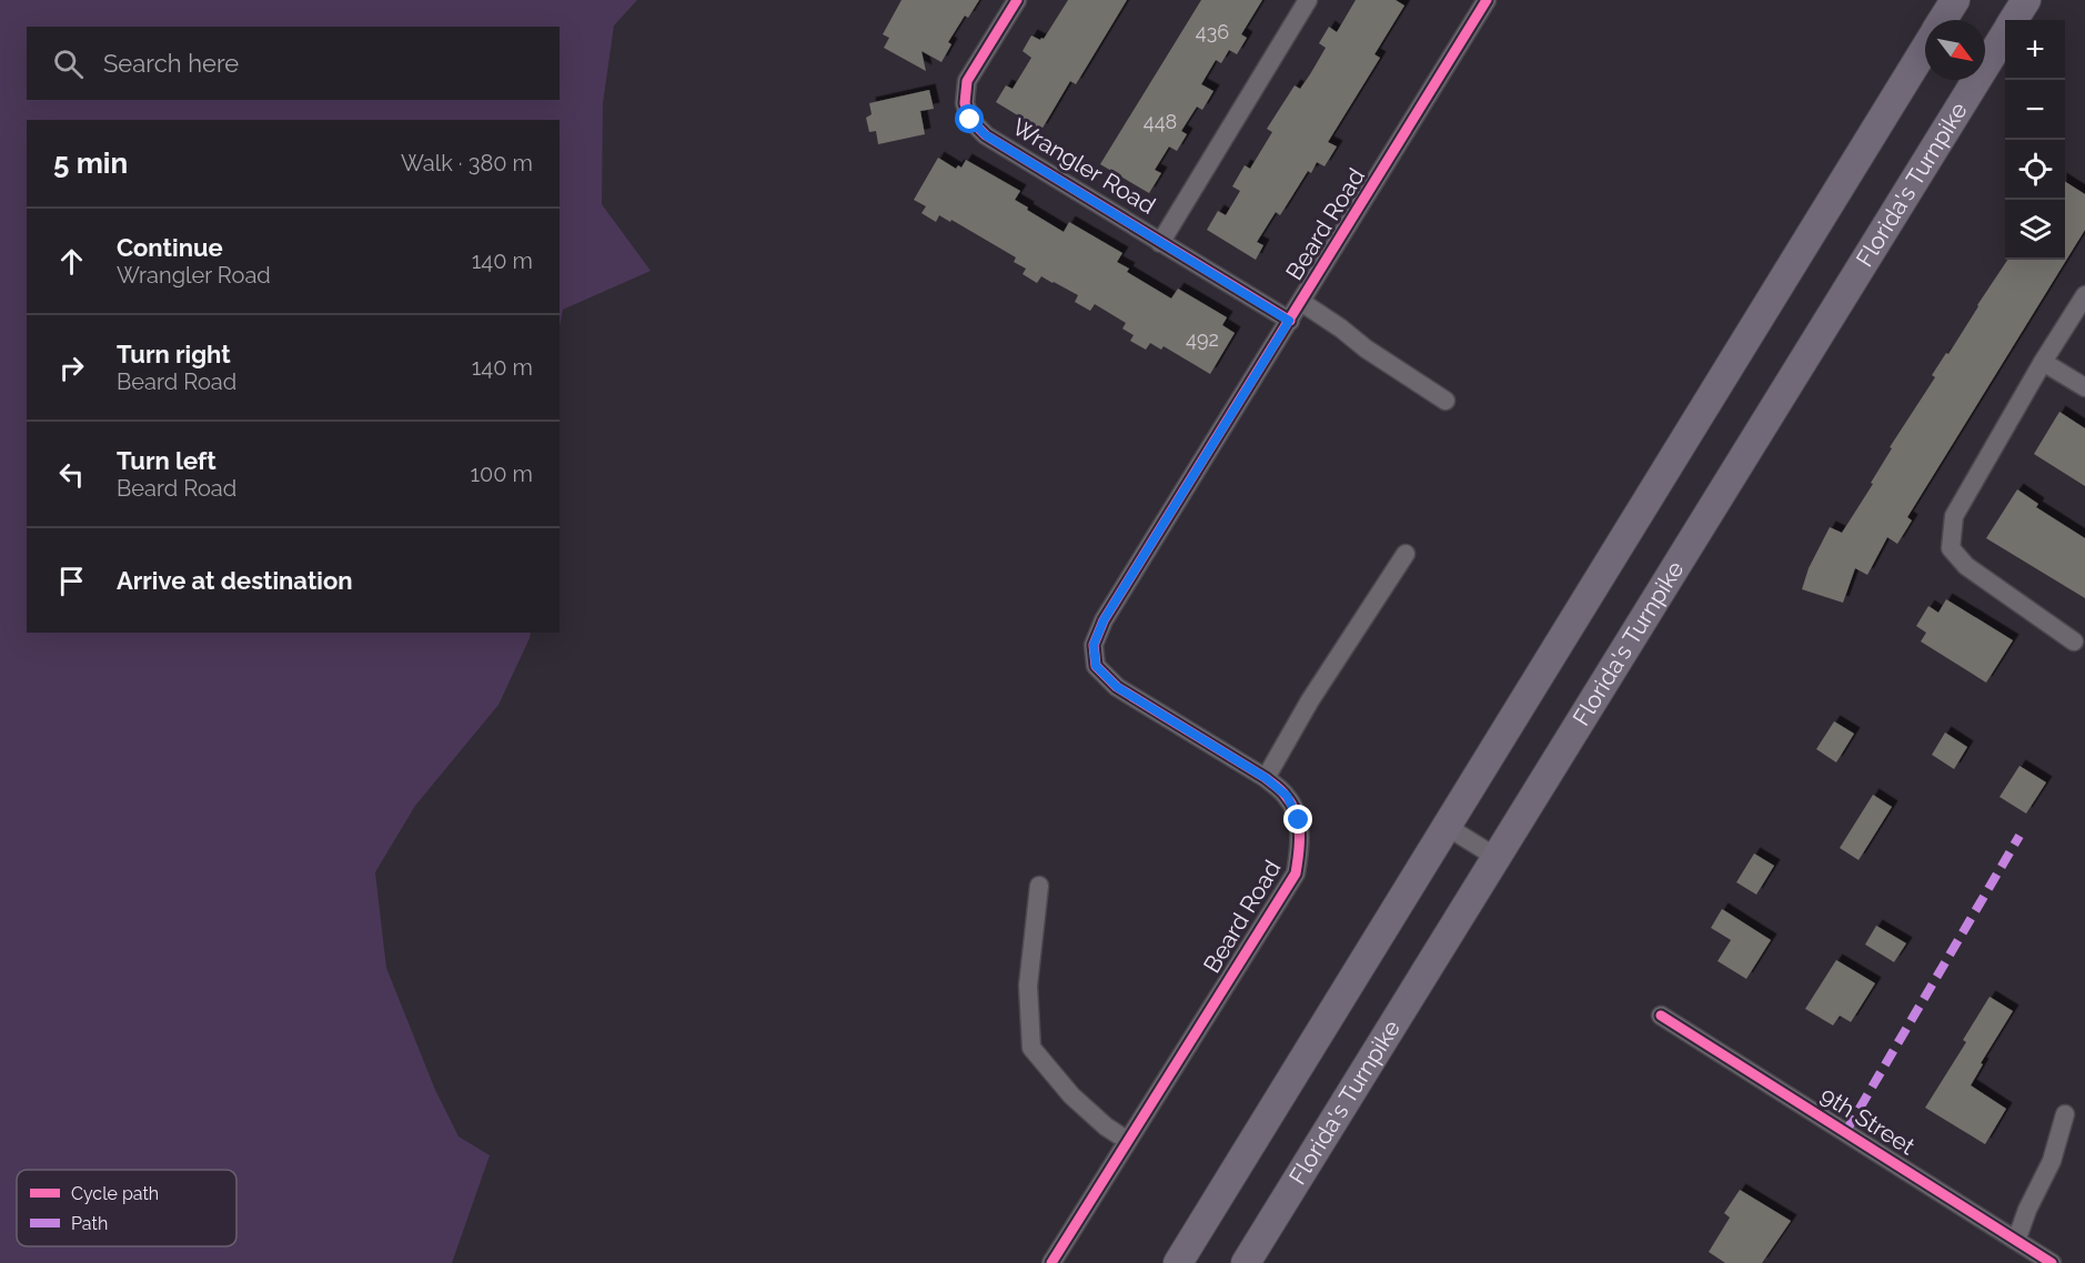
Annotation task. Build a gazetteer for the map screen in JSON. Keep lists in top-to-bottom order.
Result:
{
  "streets": {
    "highway": ["Florida's Turnpike"],
    "street": ["Wrangler Road", "Beard Road", "9th Street"]
  },
  "crossings": [
    ["Wrangler Road", "Beard Road"]
  ],
  "house_numbers": ["436", "448", "492"],
  "legend": ["Cycle path", "Path"],
  "north": "bottom right",
  "page": {
    "map_buttons": ["+", "−"],
    "search": "Search here",
    "heading": ["5 min", "Walk · 380 m"],
    "list": [
      ["Continue", "Wrangler Road", "140 m"],
      ["Turn right", "Beard Road", "140 m"],
      ["Turn left", "Beard Road", "100 m"],
      "Arrive at destination"
    ]
  }
}
